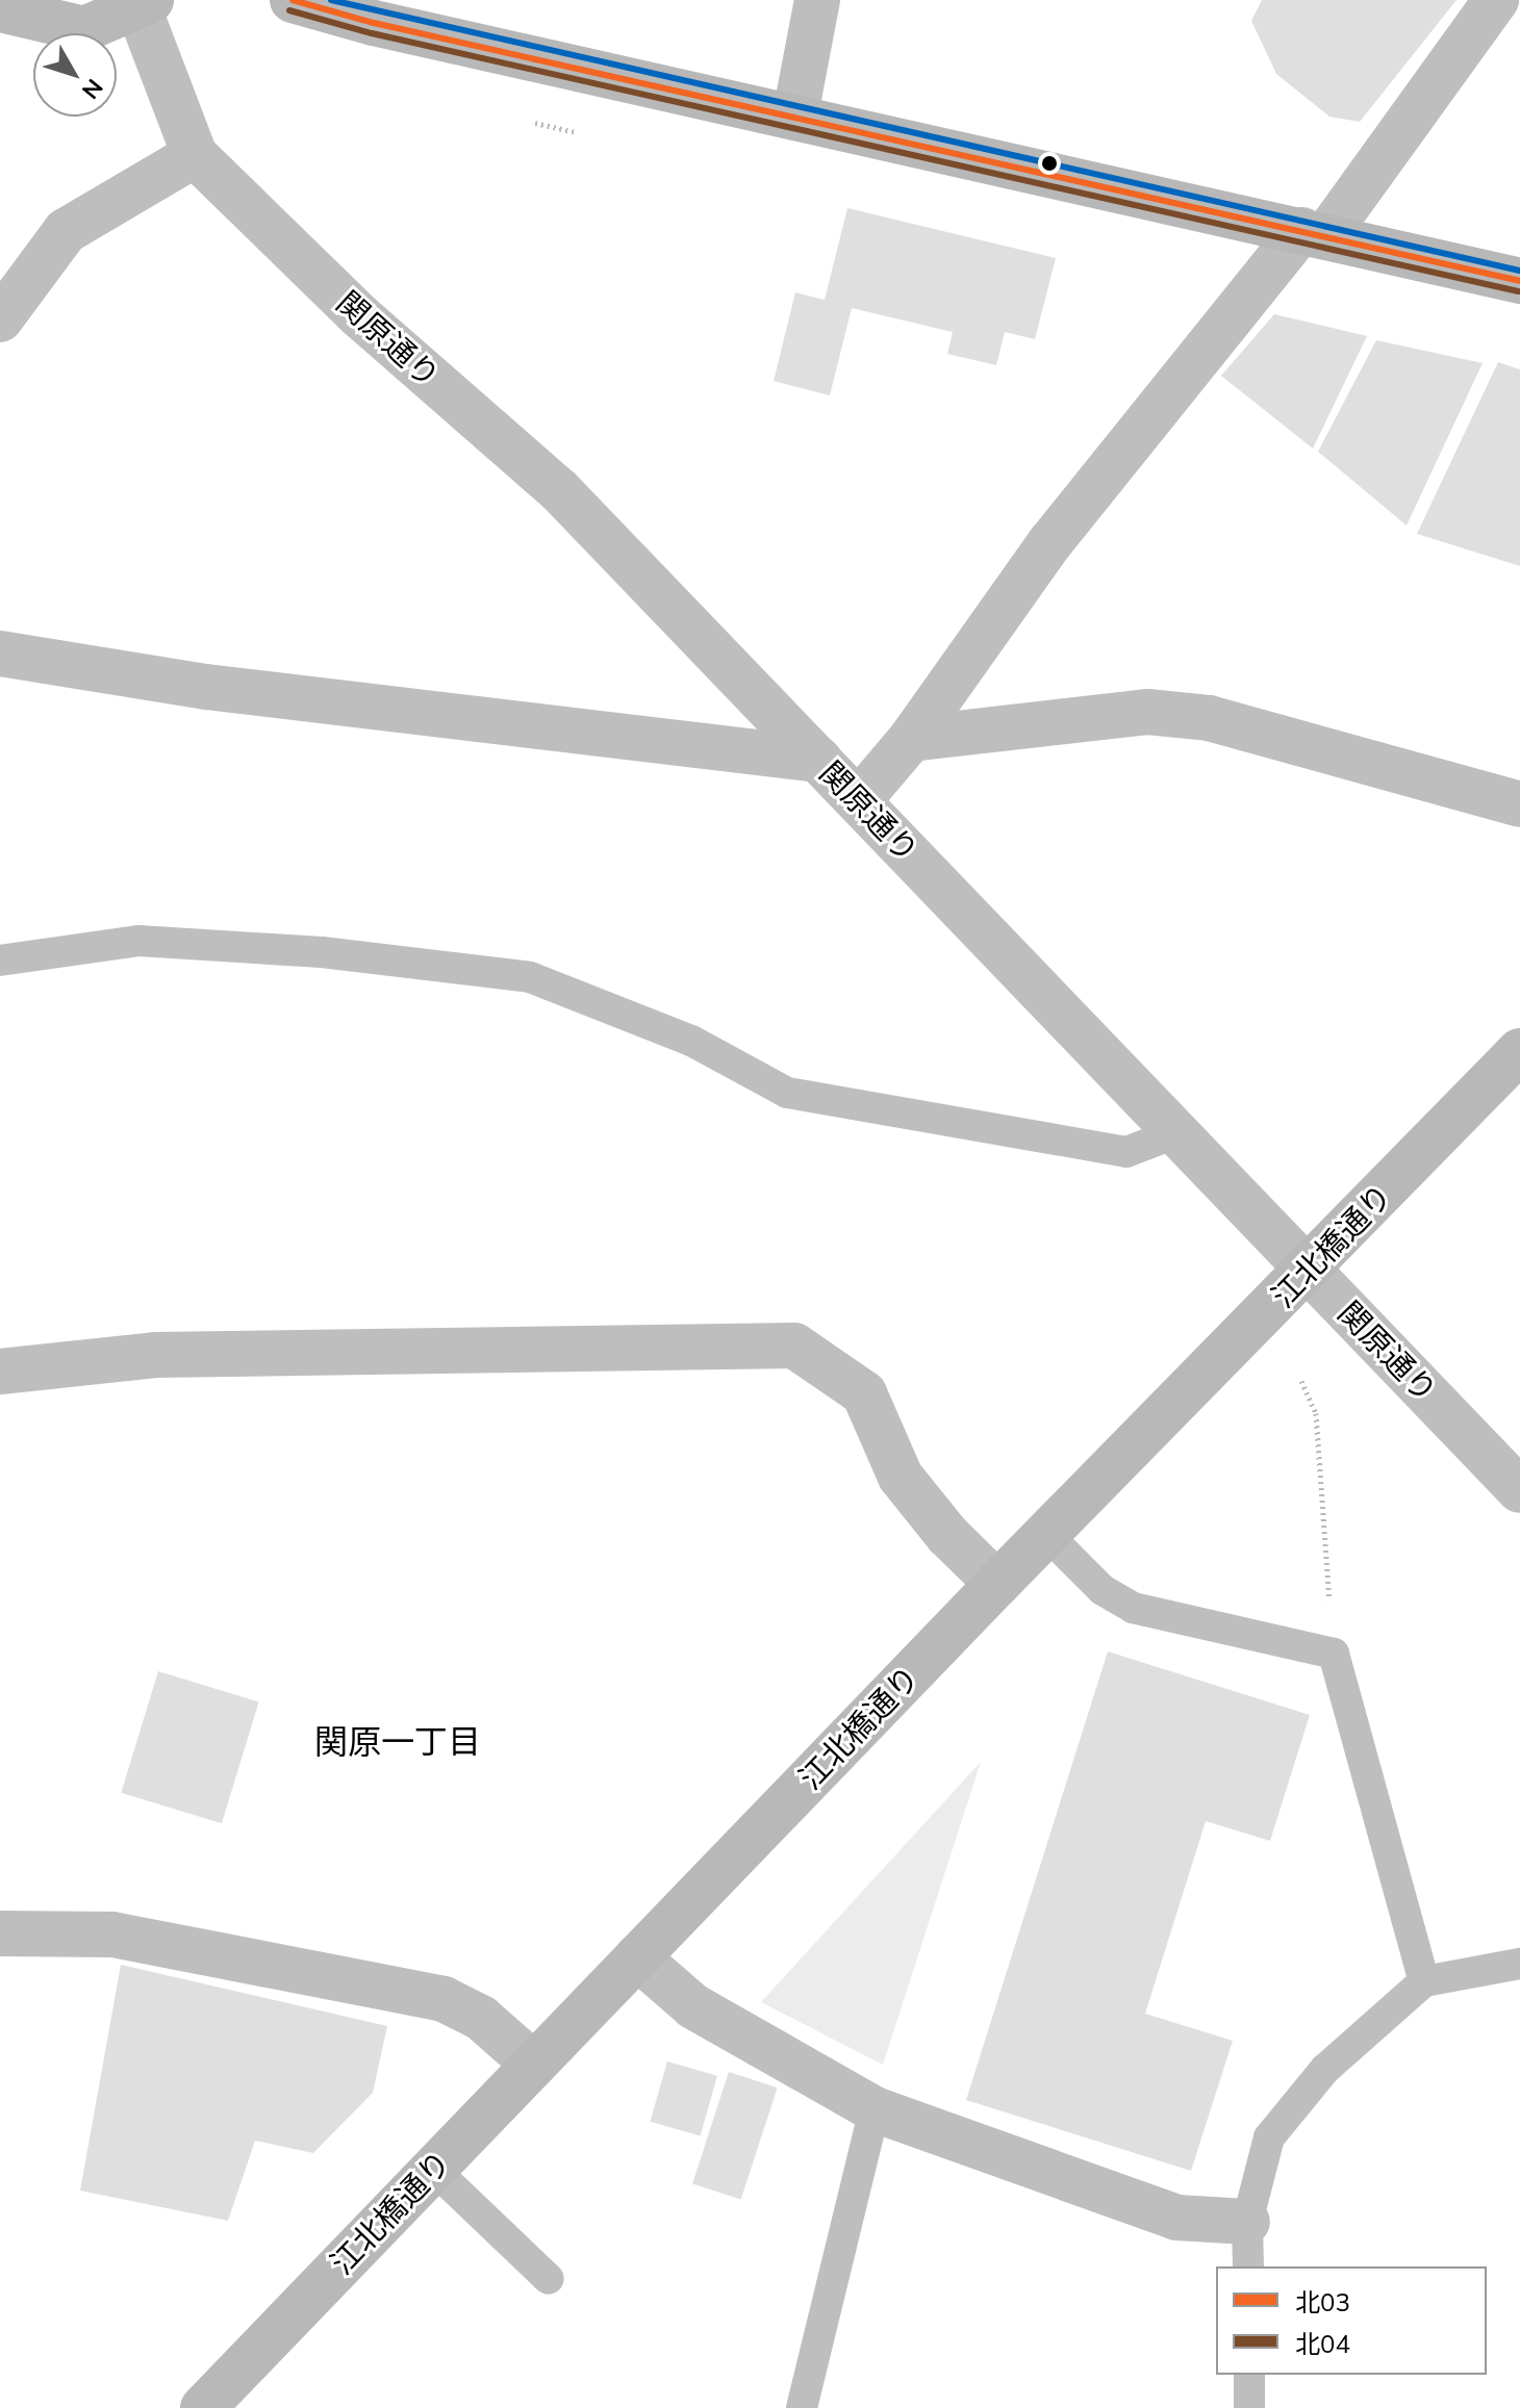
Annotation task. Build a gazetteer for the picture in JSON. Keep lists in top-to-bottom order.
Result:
{
  "streets": {
    "main road": ["江北橋通り"],
    "street": ["関原通り"]
  },
  "crossings": [
    ["関原通り", "江北橋通り"]
  ],
  "districts": ["関原一丁目"],
  "lines": ["transit line 北03", "transit line 北04"],
  "legend": ["北03", "北04"],
  "north": "bottom right"
}
